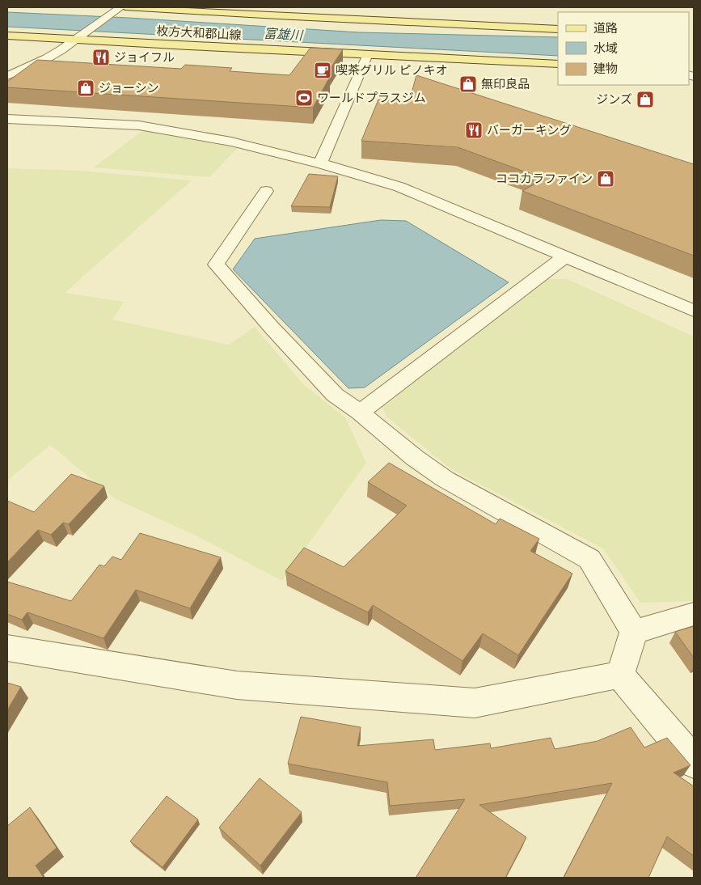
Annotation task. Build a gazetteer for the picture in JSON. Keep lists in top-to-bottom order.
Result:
{
  "streets": {
    "main road": ["枚方大和郡山線"]
  },
  "water": ["富雄川"],
  "places": {
    "restaurant": ["ジョイフル", "バーガーキング"],
    "cafe": ["喫茶グリル ピノキオ"],
    "shop": [
      "無印良品",
      "ジョーシン",
      "ジンズ",
      "ココカラファイン"
    ],
    "sports": ["ワールドプラスジム"]
  },
  "legend": ["道路", "水域", "建物"]
}
